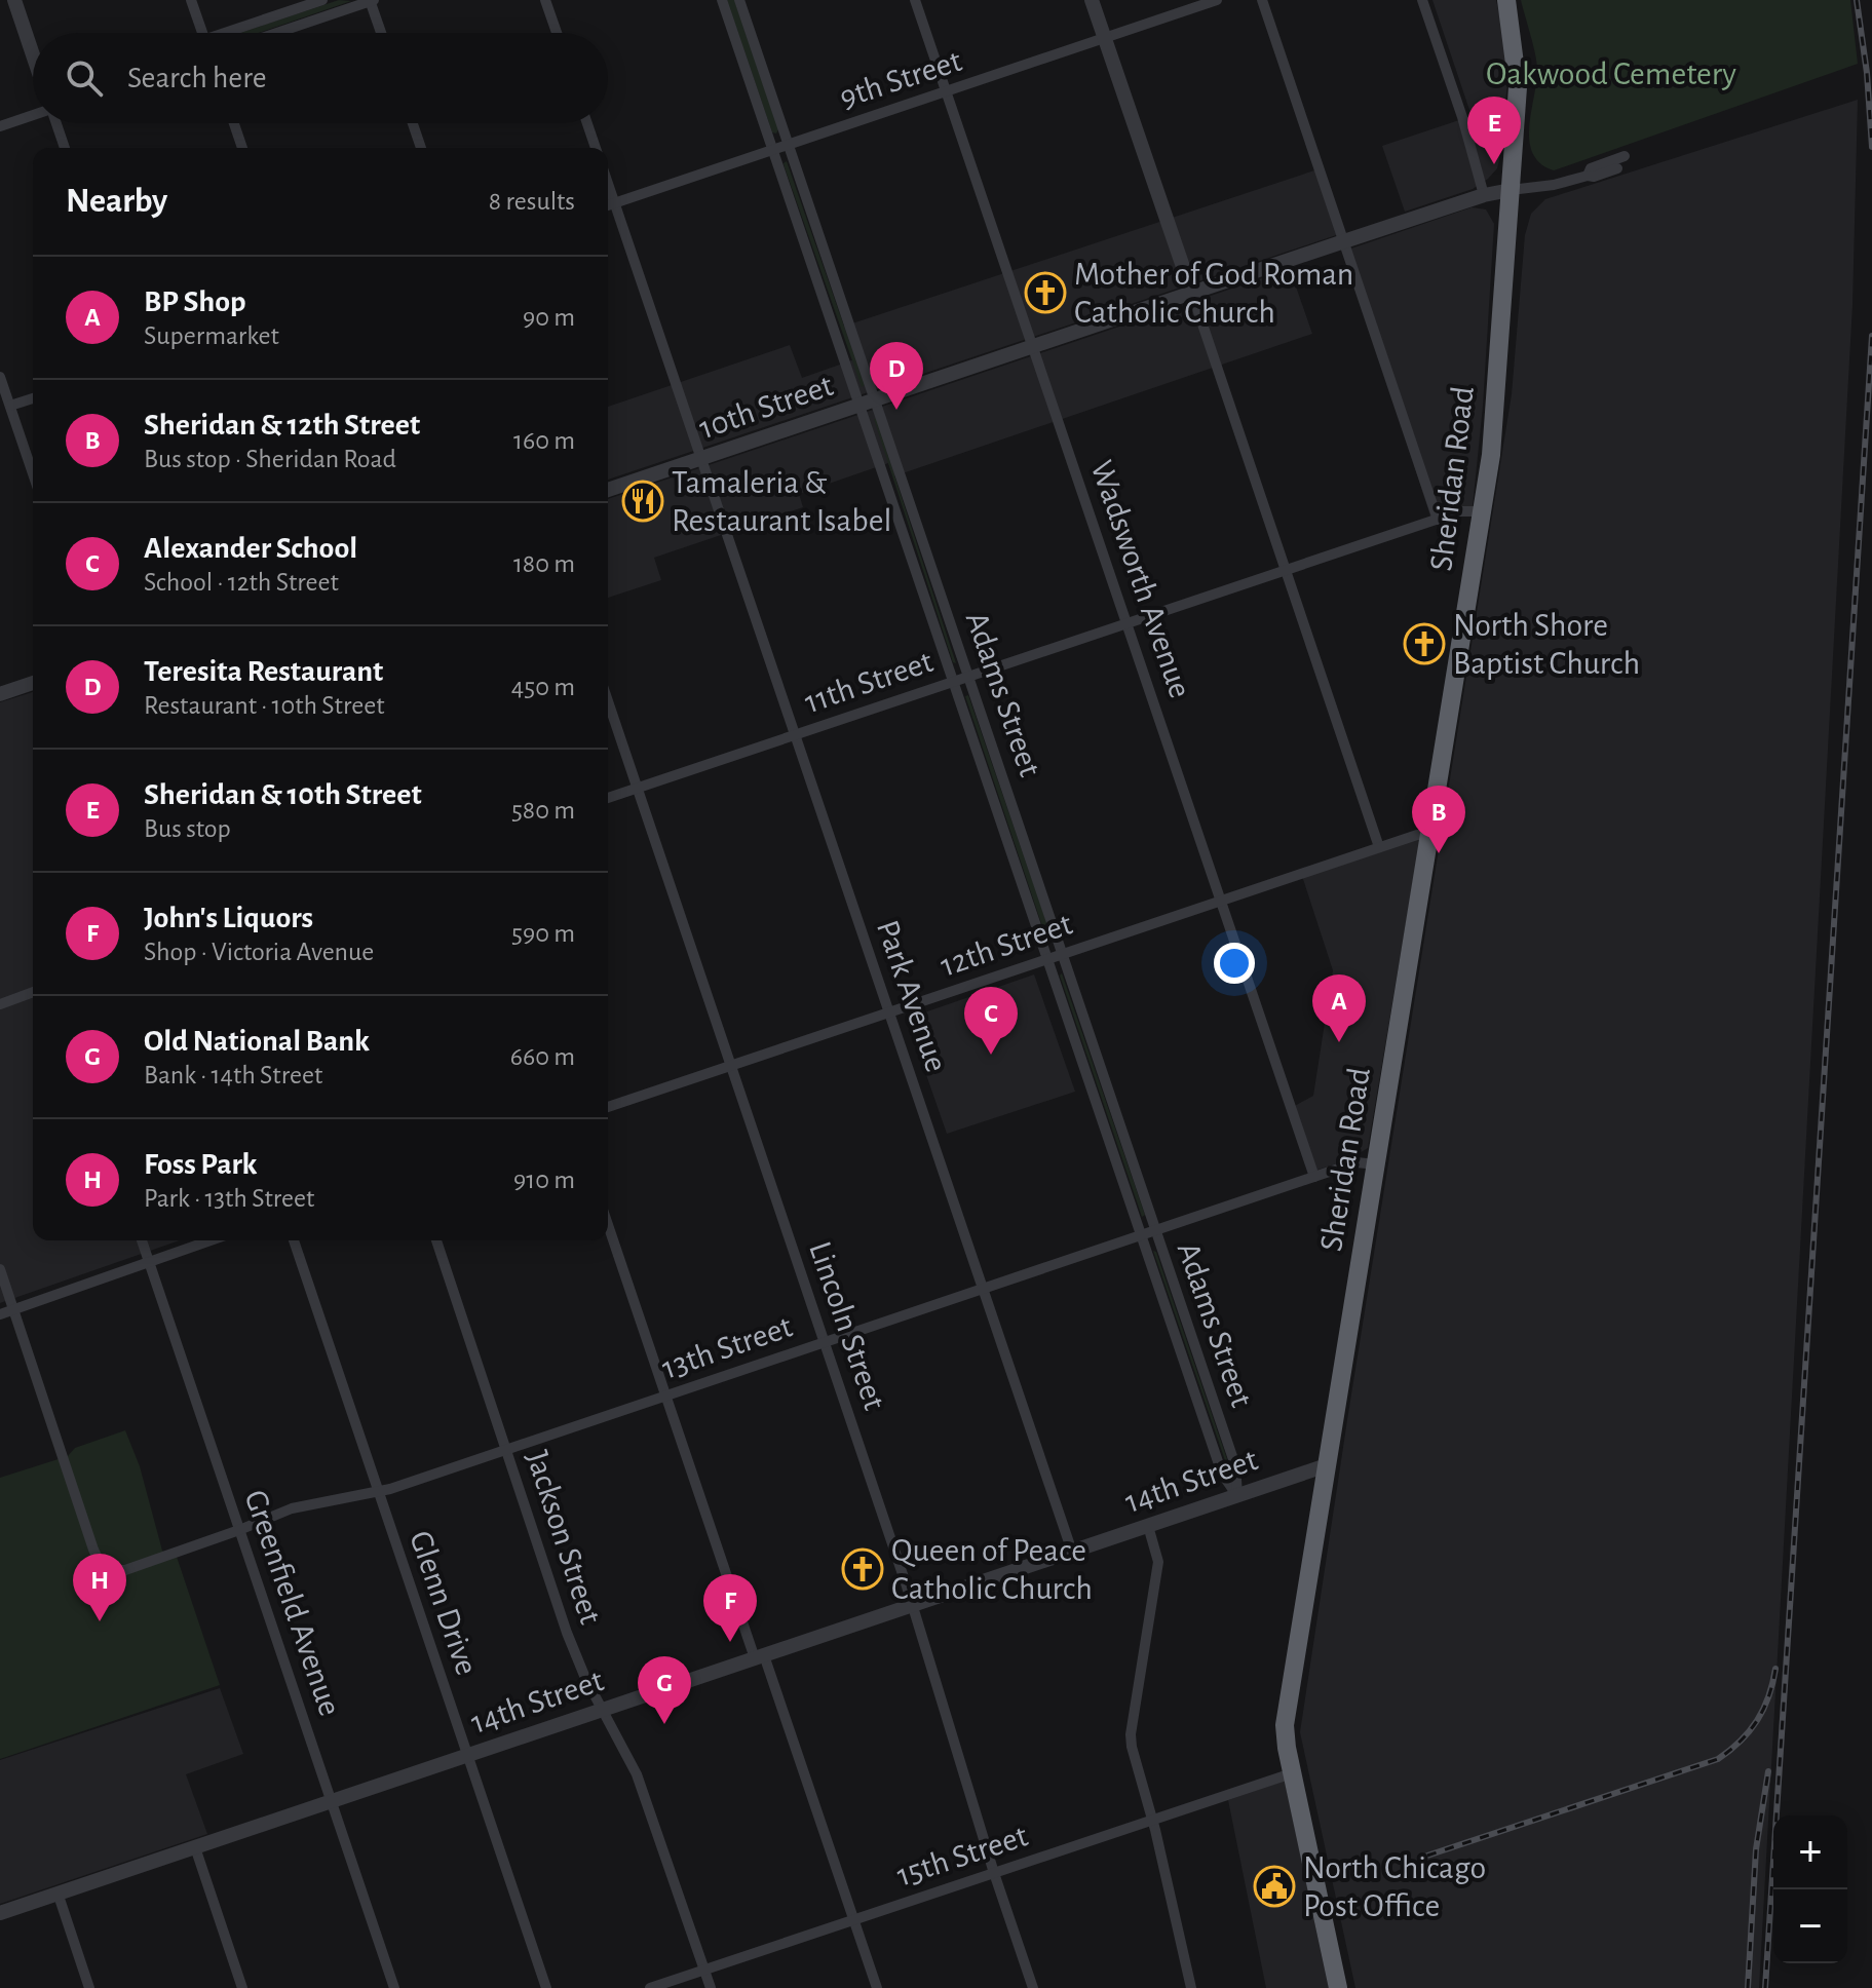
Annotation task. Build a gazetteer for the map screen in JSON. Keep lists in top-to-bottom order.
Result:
{
  "streets": {
    "highway": ["Sheridan Road"],
    "street": [
      "9th Street",
      "10th Street",
      "Wadsworth Avenue",
      "11th Street",
      "Adams Street",
      "12th Street",
      "Park Avenue",
      "Lincoln Street",
      "13th Street",
      "14th Street",
      "Jackson Street",
      "Greenfield Avenue",
      "Glenn Drive",
      "15th Street"
    ]
  },
  "crossings": [
    ["9th Street", "Wadsworth Avenue"],
    ["9th Street", "Adams Street"],
    ["9th Street", "Park Avenue"],
    ["10th Street", "Sheridan Road"],
    ["10th Street", "Wadsworth Avenue"],
    ["10th Street", "Adams Street"],
    ["10th Street", "Park Avenue"],
    ["Sheridan Road", "11th Street"],
    ["Sheridan Road", "12th Street"],
    ["Sheridan Road", "13th Street"],
    ["Sheridan Road", "14th Street"],
    ["Sheridan Road", "15th Street"],
    ["Wadsworth Avenue", "11th Street"],
    ["Wadsworth Avenue", "12th Street"],
    ["Wadsworth Avenue", "13th Street"],
    ["11th Street", "Adams Street"],
    ["11th Street", "Park Avenue"],
    ["11th Street", "Lincoln Street"],
    ["Adams Street", "12th Street"],
    ["Adams Street", "13th Street"],
    ["Adams Street", "14th Street"],
    ["12th Street", "Park Avenue"],
    ["12th Street", "Lincoln Street"],
    ["Park Avenue", "13th Street"],
    ["Park Avenue", "14th Street"],
    ["Lincoln Street", "13th Street"],
    ["Lincoln Street", "14th Street"],
    ["Lincoln Street", "15th Street"],
    ["13th Street", "Jackson Street"],
    ["13th Street", "Greenfield Avenue"],
    ["13th Street", "Glenn Drive"],
    ["14th Street", "Jackson Street"],
    ["14th Street", "Greenfield Avenue"],
    ["14th Street", "Glenn Drive"],
    ["Jackson Street", "15th Street"]
  ],
  "parks": ["Oakwood Cemetery"],
  "places": {
    "church": ["Mother of God Roman Catholic Church", "North Shore Baptist Church", "Queen of Peace Catholic Church"],
    "restaurant": ["Tamaleria & Restaurant Isabel"],
    "public building": ["North Chicago Post Office"]
  },
  "page": {
    "search": "Search here",
    "pins": [
      "E",
      "D",
      "B",
      "A",
      "C",
      "H",
      "F",
      "G"
    ],
    "heading": ["Nearby", "8 results"],
    "list": [
      {
        "mark": "A",
        "name": "BP Shop",
        "note": "Supermarket",
        "value": "90 m"
      },
      {
        "mark": "B",
        "name": "Sheridan & 12th Street",
        "note": "Bus stop · Sheridan Road",
        "value": "160 m"
      },
      {
        "mark": "C",
        "name": "Alexander School",
        "note": "School · 12th Street",
        "value": "180 m"
      },
      {
        "mark": "D",
        "name": "Teresita Restaurant",
        "note": "Restaurant · 10th Street",
        "value": "450 m"
      },
      {
        "mark": "E",
        "name": "Sheridan & 10th Street",
        "note": "Bus stop",
        "value": "580 m"
      },
      {
        "mark": "F",
        "name": "John's Liquors",
        "note": "Shop · Victoria Avenue",
        "value": "590 m"
      },
      {
        "mark": "G",
        "name": "Old National Bank",
        "note": "Bank · 14th Street",
        "value": "660 m"
      },
      {
        "mark": "H",
        "name": "Foss Park",
        "note": "Park · 13th Street",
        "value": "910 m"
      }
    ],
    "map_buttons": ["+", "−"]
  }
}
